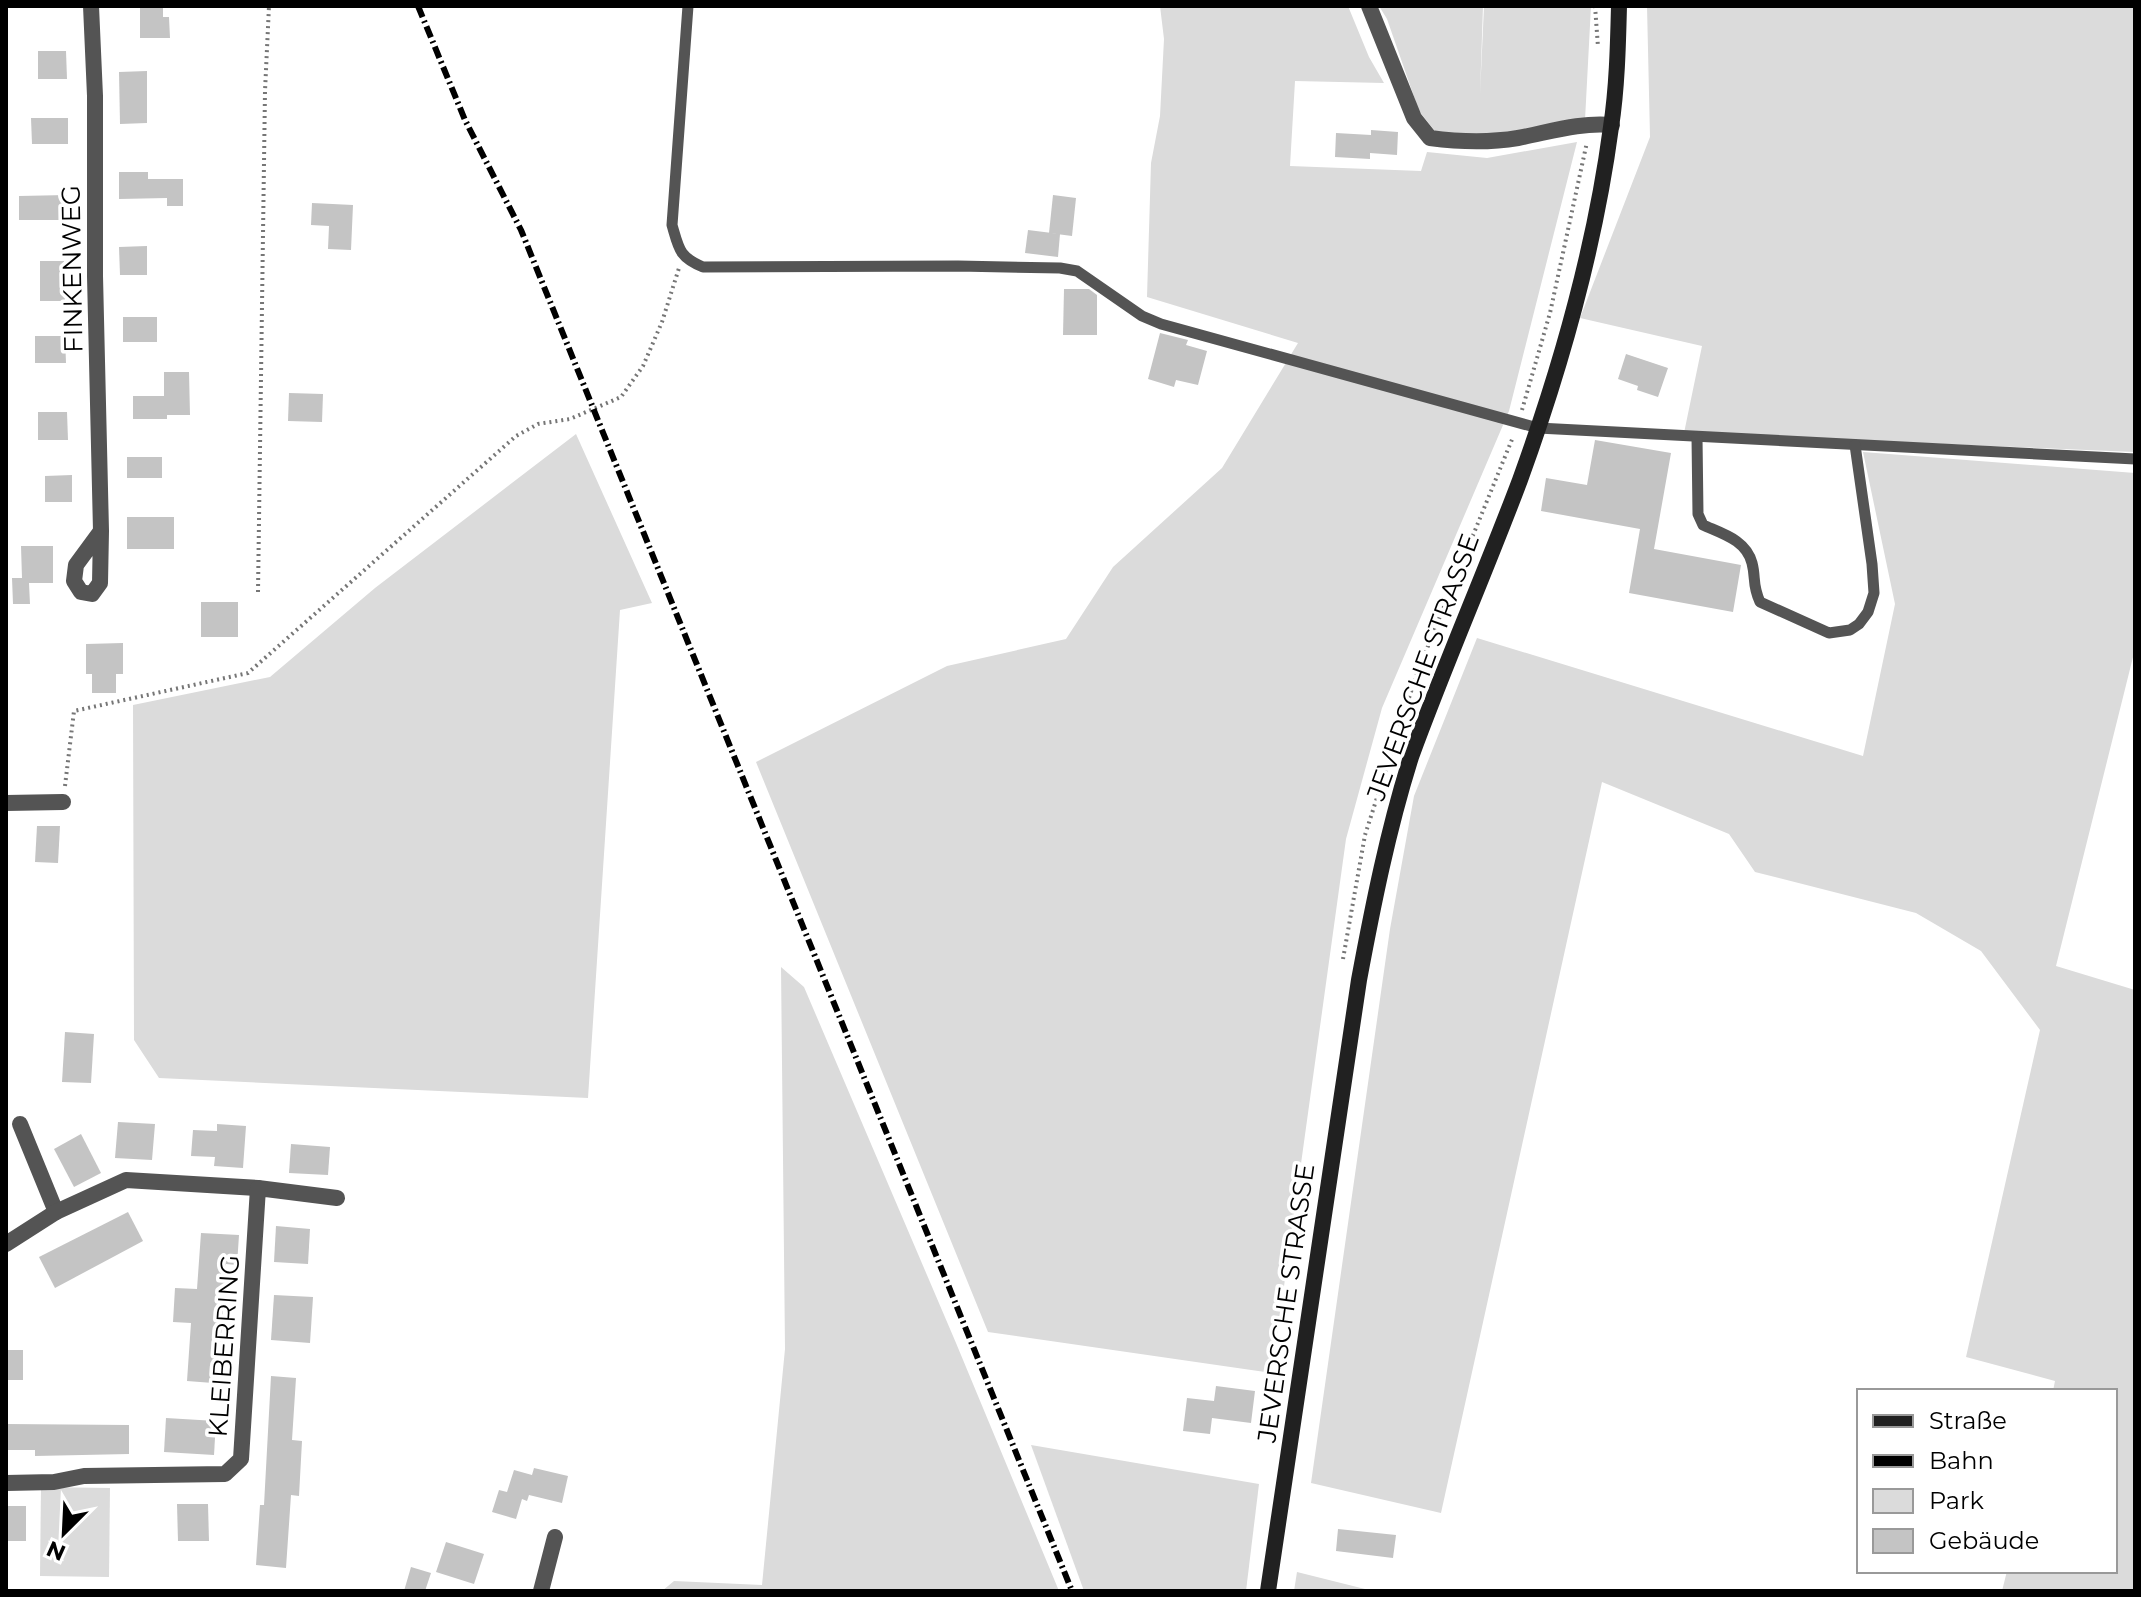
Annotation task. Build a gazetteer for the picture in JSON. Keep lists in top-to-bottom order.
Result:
{
  "streets": {
    "street": ["FINKENWEG", "JEVERSCHE STRASSE", "KLEIBERRING"]
  },
  "legend": [
    "Straße",
    "Bahn",
    "Park",
    "Gebäude"
  ],
  "north": "bottom left"
}
